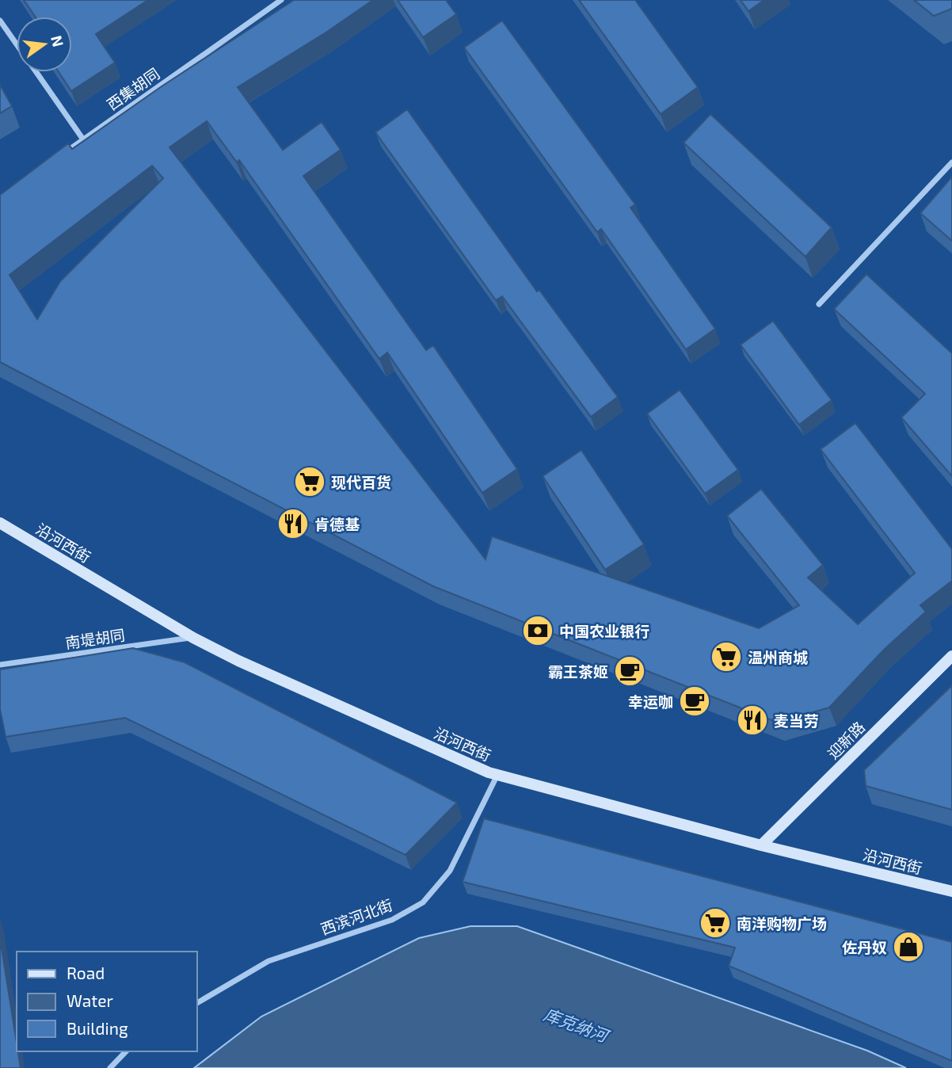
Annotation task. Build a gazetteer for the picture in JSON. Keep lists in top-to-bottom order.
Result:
{
  "streets": {
    "main road": ["沿河西街", "迎新路"],
    "street": ["西集胡同", "南堤胡同", "西滨河北街"]
  },
  "crossings": [
    ["沿河西街", "南堤胡同"],
    ["沿河西街", "迎新路"],
    ["沿河西街", "西滨河北街"]
  ],
  "water": ["库克纳河"],
  "places": {
    "supermarket": ["现代百货", "温州商城", "南洋购物广场"],
    "restaurant": ["肯德基", "麦当劳"],
    "bank": ["中国农业银行"],
    "cafe": ["霸王茶姬", "幸运咖"],
    "shop": ["佐丹奴"]
  },
  "legend": ["Road", "Water", "Building"],
  "north": "right"
}
